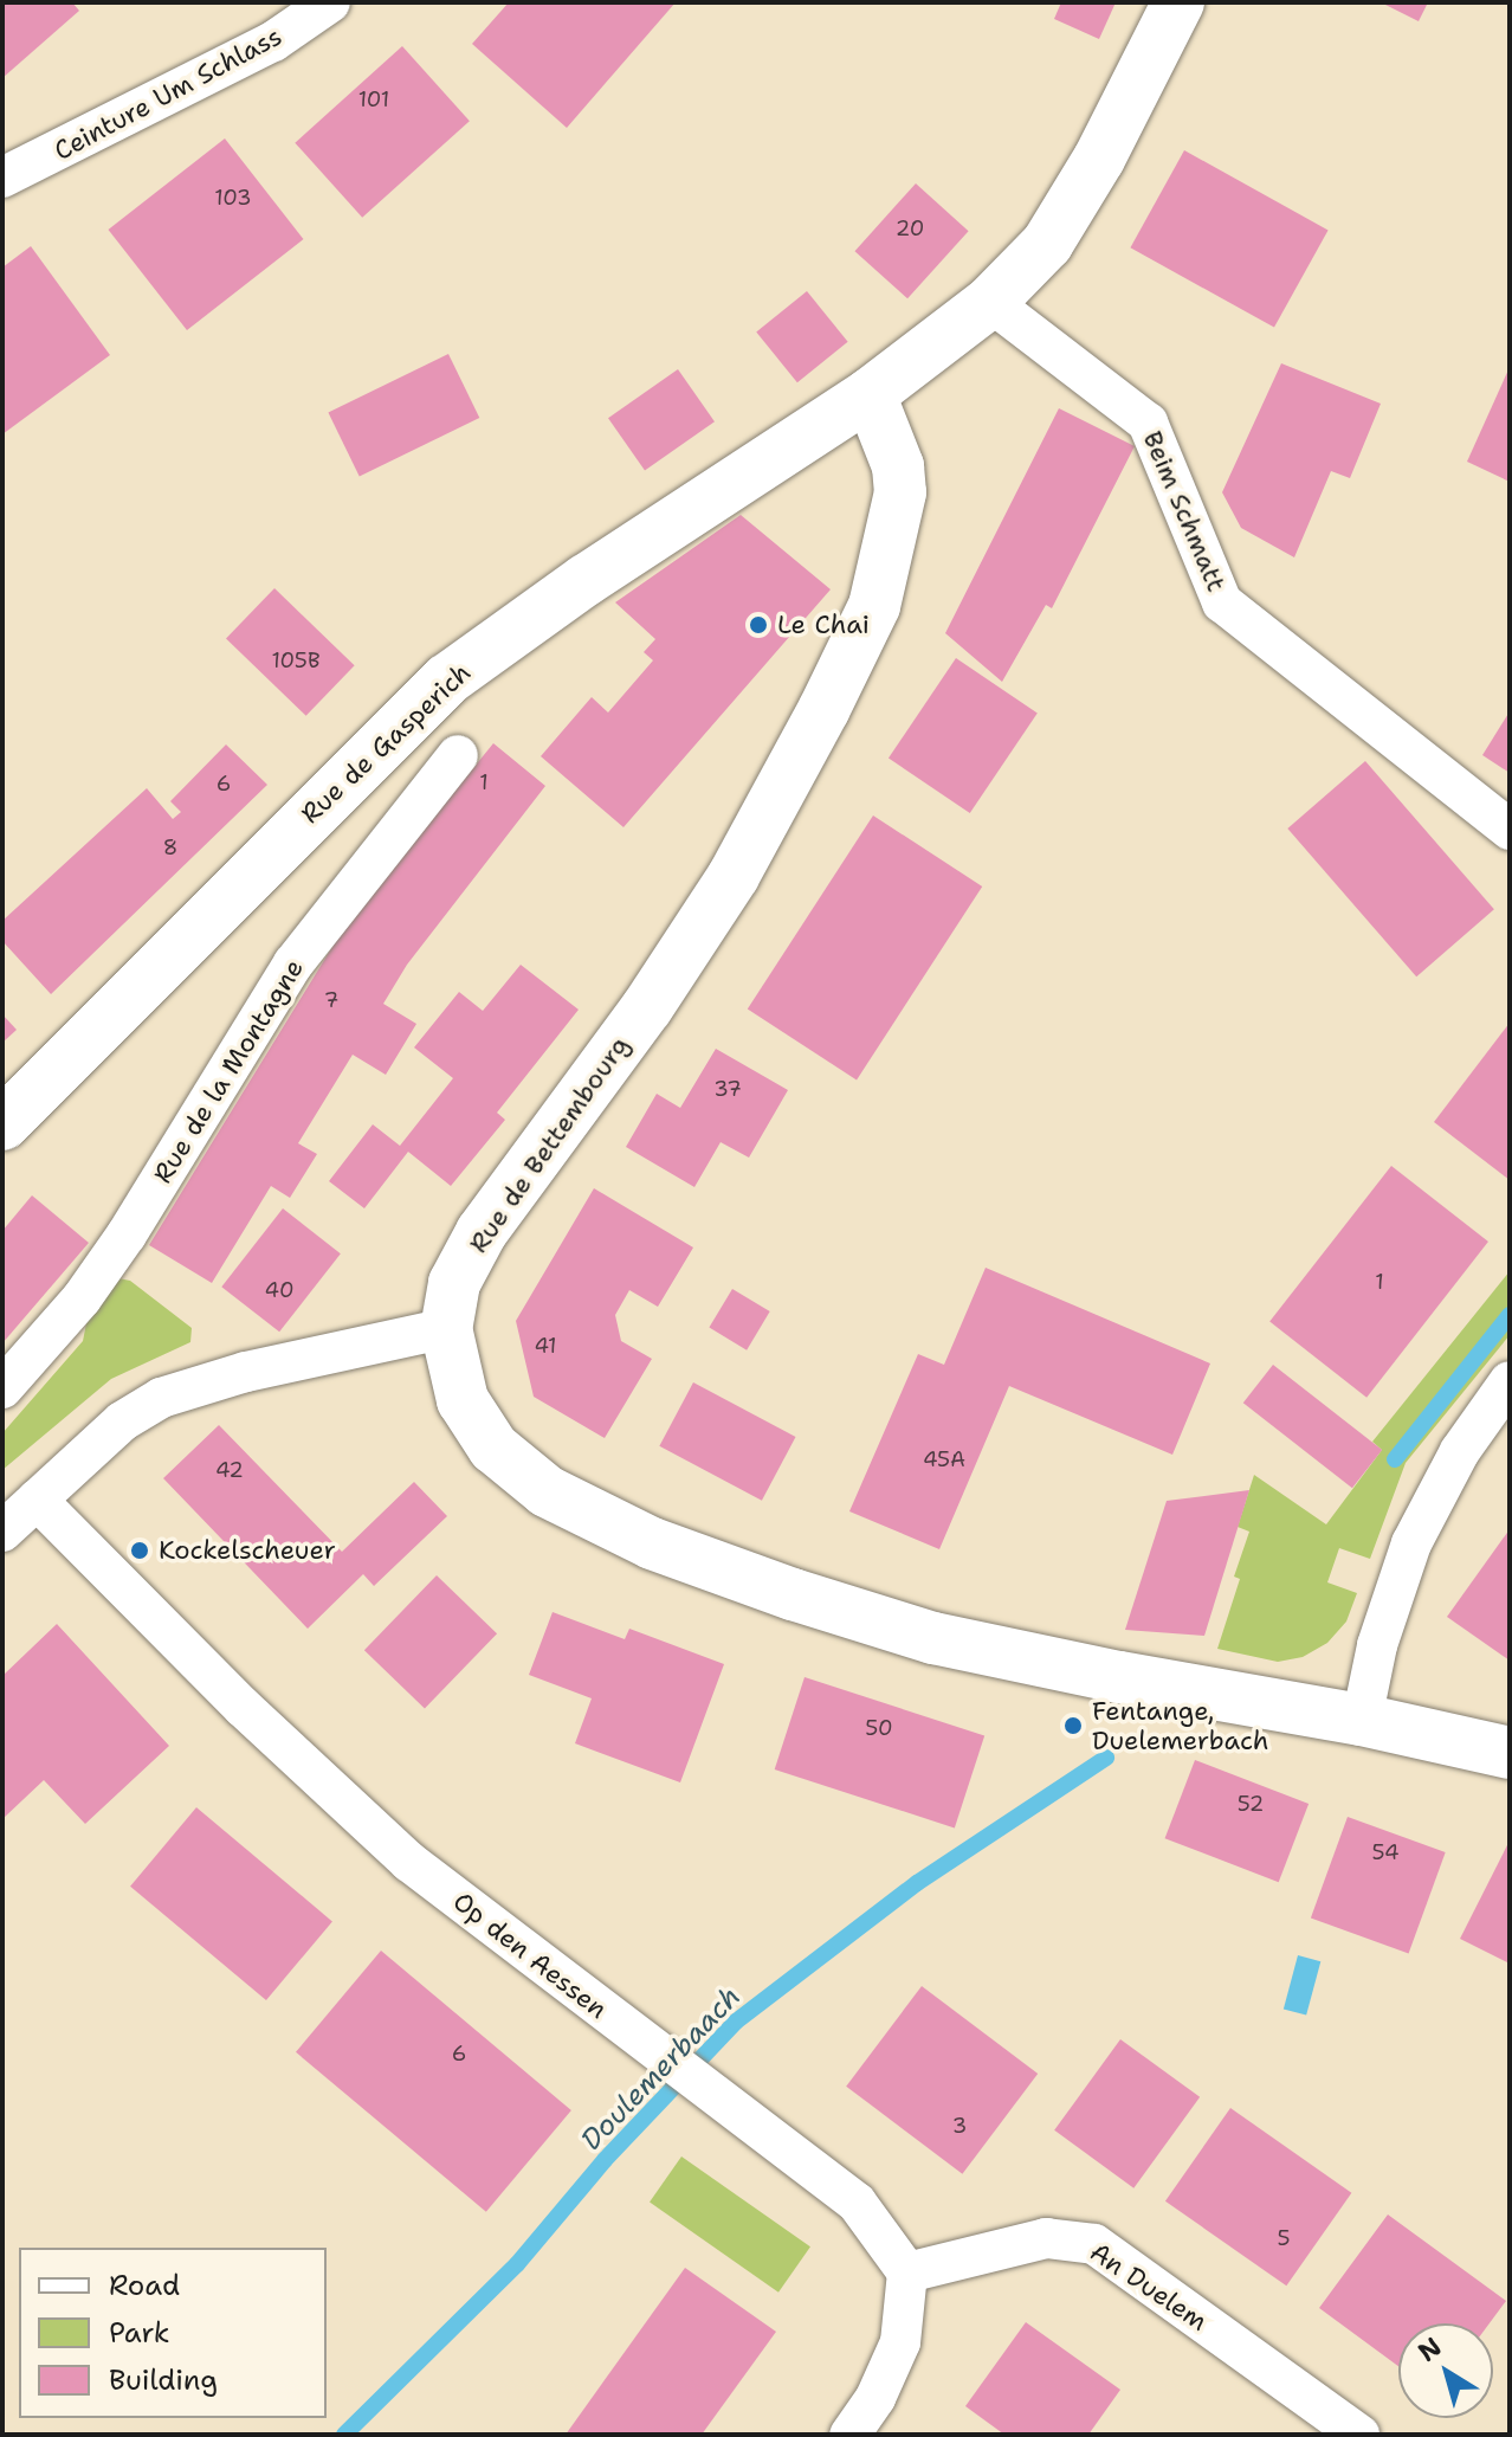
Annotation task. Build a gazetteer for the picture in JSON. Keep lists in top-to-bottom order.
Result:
{
  "streets": {
    "main road": ["Rue de Gasperich", "Rue de Bettembourg"],
    "street": [
      "Ceinture Um Schlass",
      "Beim Schmatt",
      "Rue de la Montagne",
      "Op den Aessen",
      "An Duelem"
    ]
  },
  "crossings": [
    ["Rue de Gasperich", "Rue de Bettembourg"],
    ["Op den Aessen", "An Duelem"]
  ],
  "water": ["Doulemerbaach"],
  "places": ["Le Chai", "Kockelscheuer", "Fentange, Duelemerbach"],
  "house_numbers": [
    "101",
    "103",
    "20",
    "105B",
    "1",
    "6",
    "8",
    "7",
    "37",
    "1",
    "40",
    "41",
    "45A",
    "42",
    "50",
    "52",
    "54",
    "6",
    "3",
    "5"
  ],
  "legend": ["Road", "Park", "Building"],
  "north": "top left"
}
